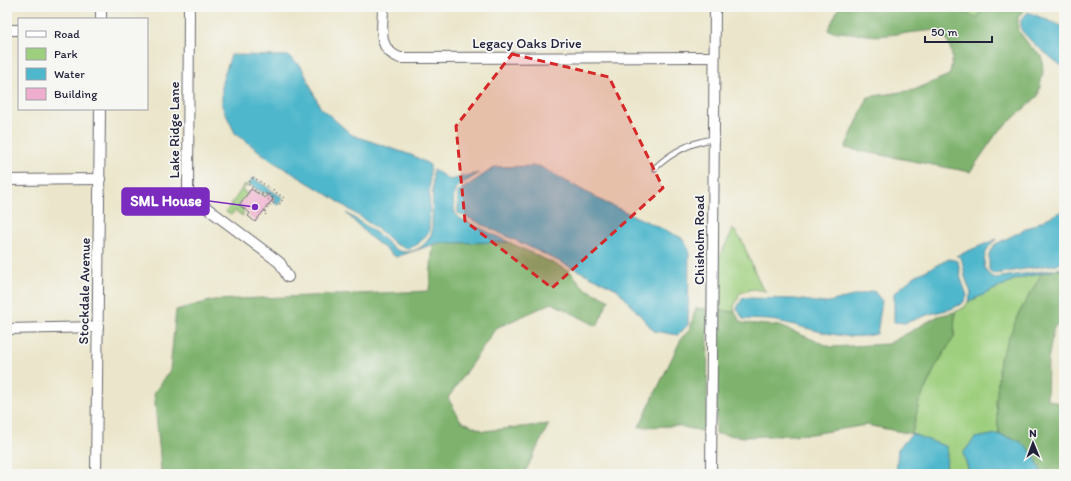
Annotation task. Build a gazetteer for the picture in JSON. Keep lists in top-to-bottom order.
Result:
{
  "streets": {
    "street": [
      "Legacy Oaks Drive",
      "Lake Ridge Lane",
      "Chisholm Road",
      "Stockdale Avenue"
    ]
  },
  "crossings": [
    ["Legacy Oaks Drive", "Chisholm Road"]
  ],
  "places": ["SML House"],
  "legend": [
    "Road",
    "Park",
    "Water",
    "Building"
  ],
  "scale_bar": "50 m",
  "north": "top"
}
